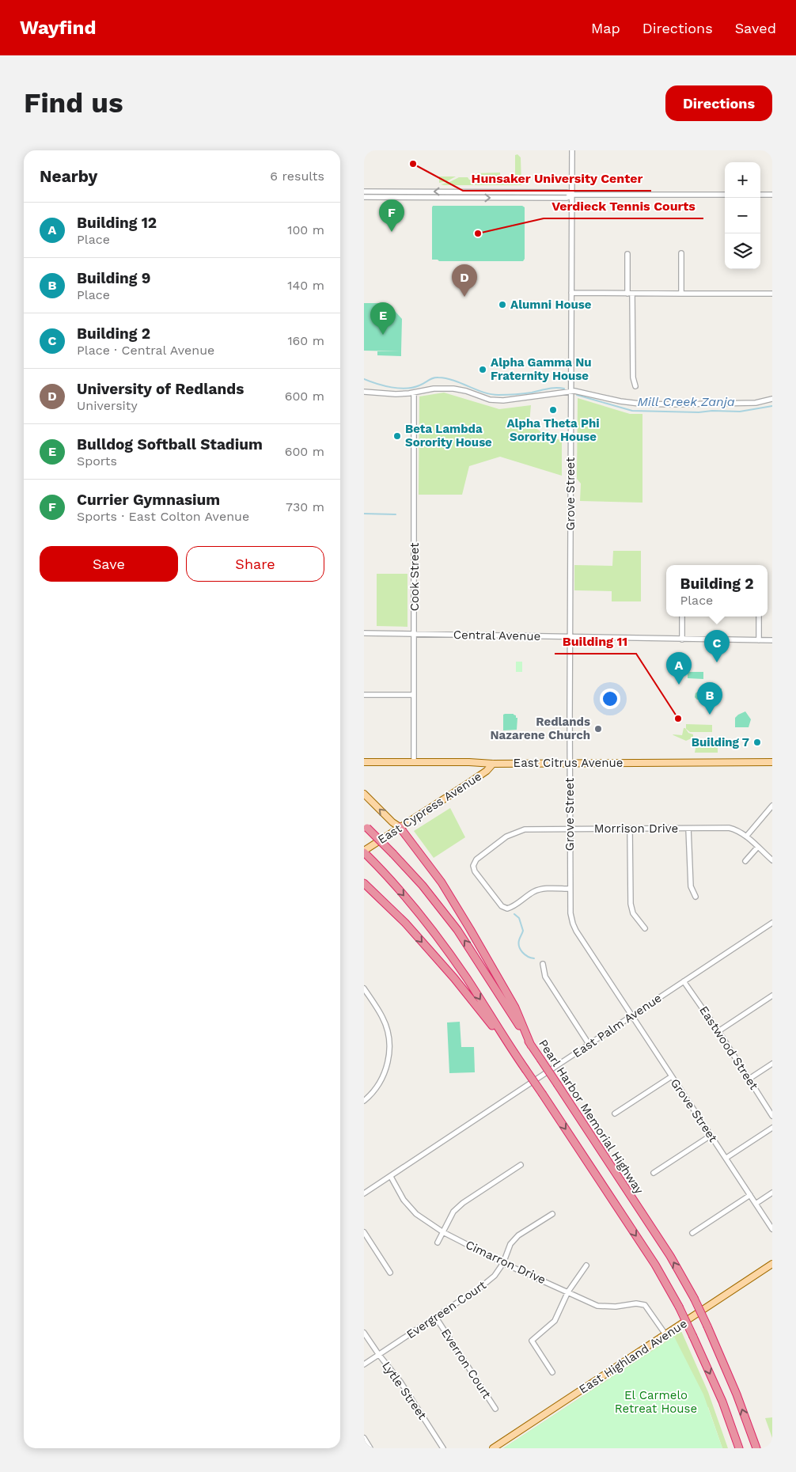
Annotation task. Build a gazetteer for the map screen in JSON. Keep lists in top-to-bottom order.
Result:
{
  "streets": {
    "highway": ["Pearl Harbor Memorial Highway"],
    "main road": ["East Citrus Avenue", "East Cypress Avenue", "East Highland Avenue"],
    "street": [
      "Grove Street",
      "Cook Street",
      "Central Avenue",
      "Morrison Drive",
      "East Palm Avenue",
      "Eastwood Street",
      "Cimarron Drive",
      "Evergreen Court",
      "Everron Court",
      "Lytle Street"
    ]
  },
  "crossings": [
    ["Grove Street", "Central Avenue"],
    ["Grove Street", "East Citrus Avenue"],
    ["Grove Street", "Morrison Drive"],
    ["Grove Street", "East Palm Avenue"],
    ["Cook Street", "Central Avenue"],
    ["Cook Street", "East Citrus Avenue"],
    ["East Citrus Avenue", "East Cypress Avenue"],
    ["East Palm Avenue", "Eastwood Street"],
    ["East Palm Avenue", "Cimarron Drive"],
    ["Cimarron Drive", "Evergreen Court"],
    ["Cimarron Drive", "East Highland Avenue"],
    ["Evergreen Court", "Everron Court"],
    ["Evergreen Court", "Lytle Street"]
  ],
  "water": ["Mill Creek Zanja"],
  "parks": ["El Carmelo Retreat House"],
  "places": [
    "Hunsaker University Center",
    "Verdieck Tennis Courts",
    "Alumni House",
    "Alpha Gamma Nu Fraternity House",
    "Alpha Theta Phi Sorority House",
    "Beta Lambda Sorority House",
    "Building 11",
    "Redlands Nazarene Church",
    "Building 7"
  ],
  "page": {
    "header": "Wayfind",
    "nav": ["Map", "Directions", "Saved"],
    "buttons": [
      "Directions",
      ["Save", "Share"]
    ],
    "title": "Find us",
    "heading": ["Nearby", "6 results"],
    "map_buttons": ["+", "−"],
    "pins": [
      "F",
      "D",
      "E",
      "C",
      "A",
      "B"
    ],
    "list": [
      {
        "mark": "A",
        "name": "Building 12",
        "note": "Place",
        "value": "100 m"
      },
      {
        "mark": "B",
        "name": "Building 9",
        "note": "Place",
        "value": "140 m"
      },
      {
        "mark": "C",
        "name": "Building 2",
        "note": "Place · Central Avenue",
        "value": "160 m"
      },
      {
        "mark": "D",
        "name": "University of Redlands",
        "note": "University",
        "value": "600 m"
      },
      {
        "mark": "E",
        "name": "Bulldog Softball Stadium",
        "note": "Sports",
        "value": "600 m"
      },
      {
        "mark": "F",
        "name": "Currier Gymnasium",
        "note": "Sports · East Colton Avenue",
        "value": "730 m"
      }
    ],
    "popup": ["Building 2", "Place"]
  }
}
